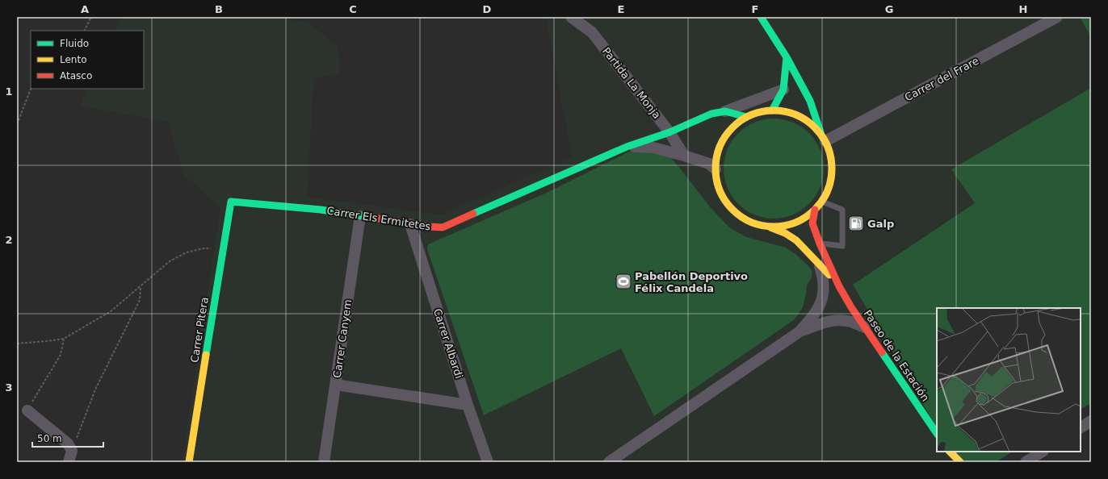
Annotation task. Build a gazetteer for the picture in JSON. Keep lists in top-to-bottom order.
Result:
{
  "streets": {
    "street": [
      "Carrer del Frare",
      "Partida La Monja",
      "Carrer Els Ermitetes",
      "Carrer Pitera",
      "Carrer Canyem",
      "Carrer Albardi",
      "Paseo de la Estación"
    ]
  },
  "crossings": [
    ["Partida La Monja", "Carrer Els Ermitetes"],
    ["Carrer Els Ermitetes", "Carrer Pitera"],
    ["Carrer Els Ermitetes", "Carrer Canyem"],
    ["Carrer Els Ermitetes", "Carrer Albardi"]
  ],
  "places": {
    "fuel station": ["Galp"],
    "sports": ["Pabellón Deportivo Félix Candela"]
  },
  "legend": ["Fluido", "Lento", "Atasco"],
  "scale_bar": "50 m",
  "grid": {
    "columns": [
      "A",
      "B",
      "C",
      "D",
      "E",
      "F",
      "G",
      "H"
    ],
    "rows": ["1", "2", "3"]
  }
}
